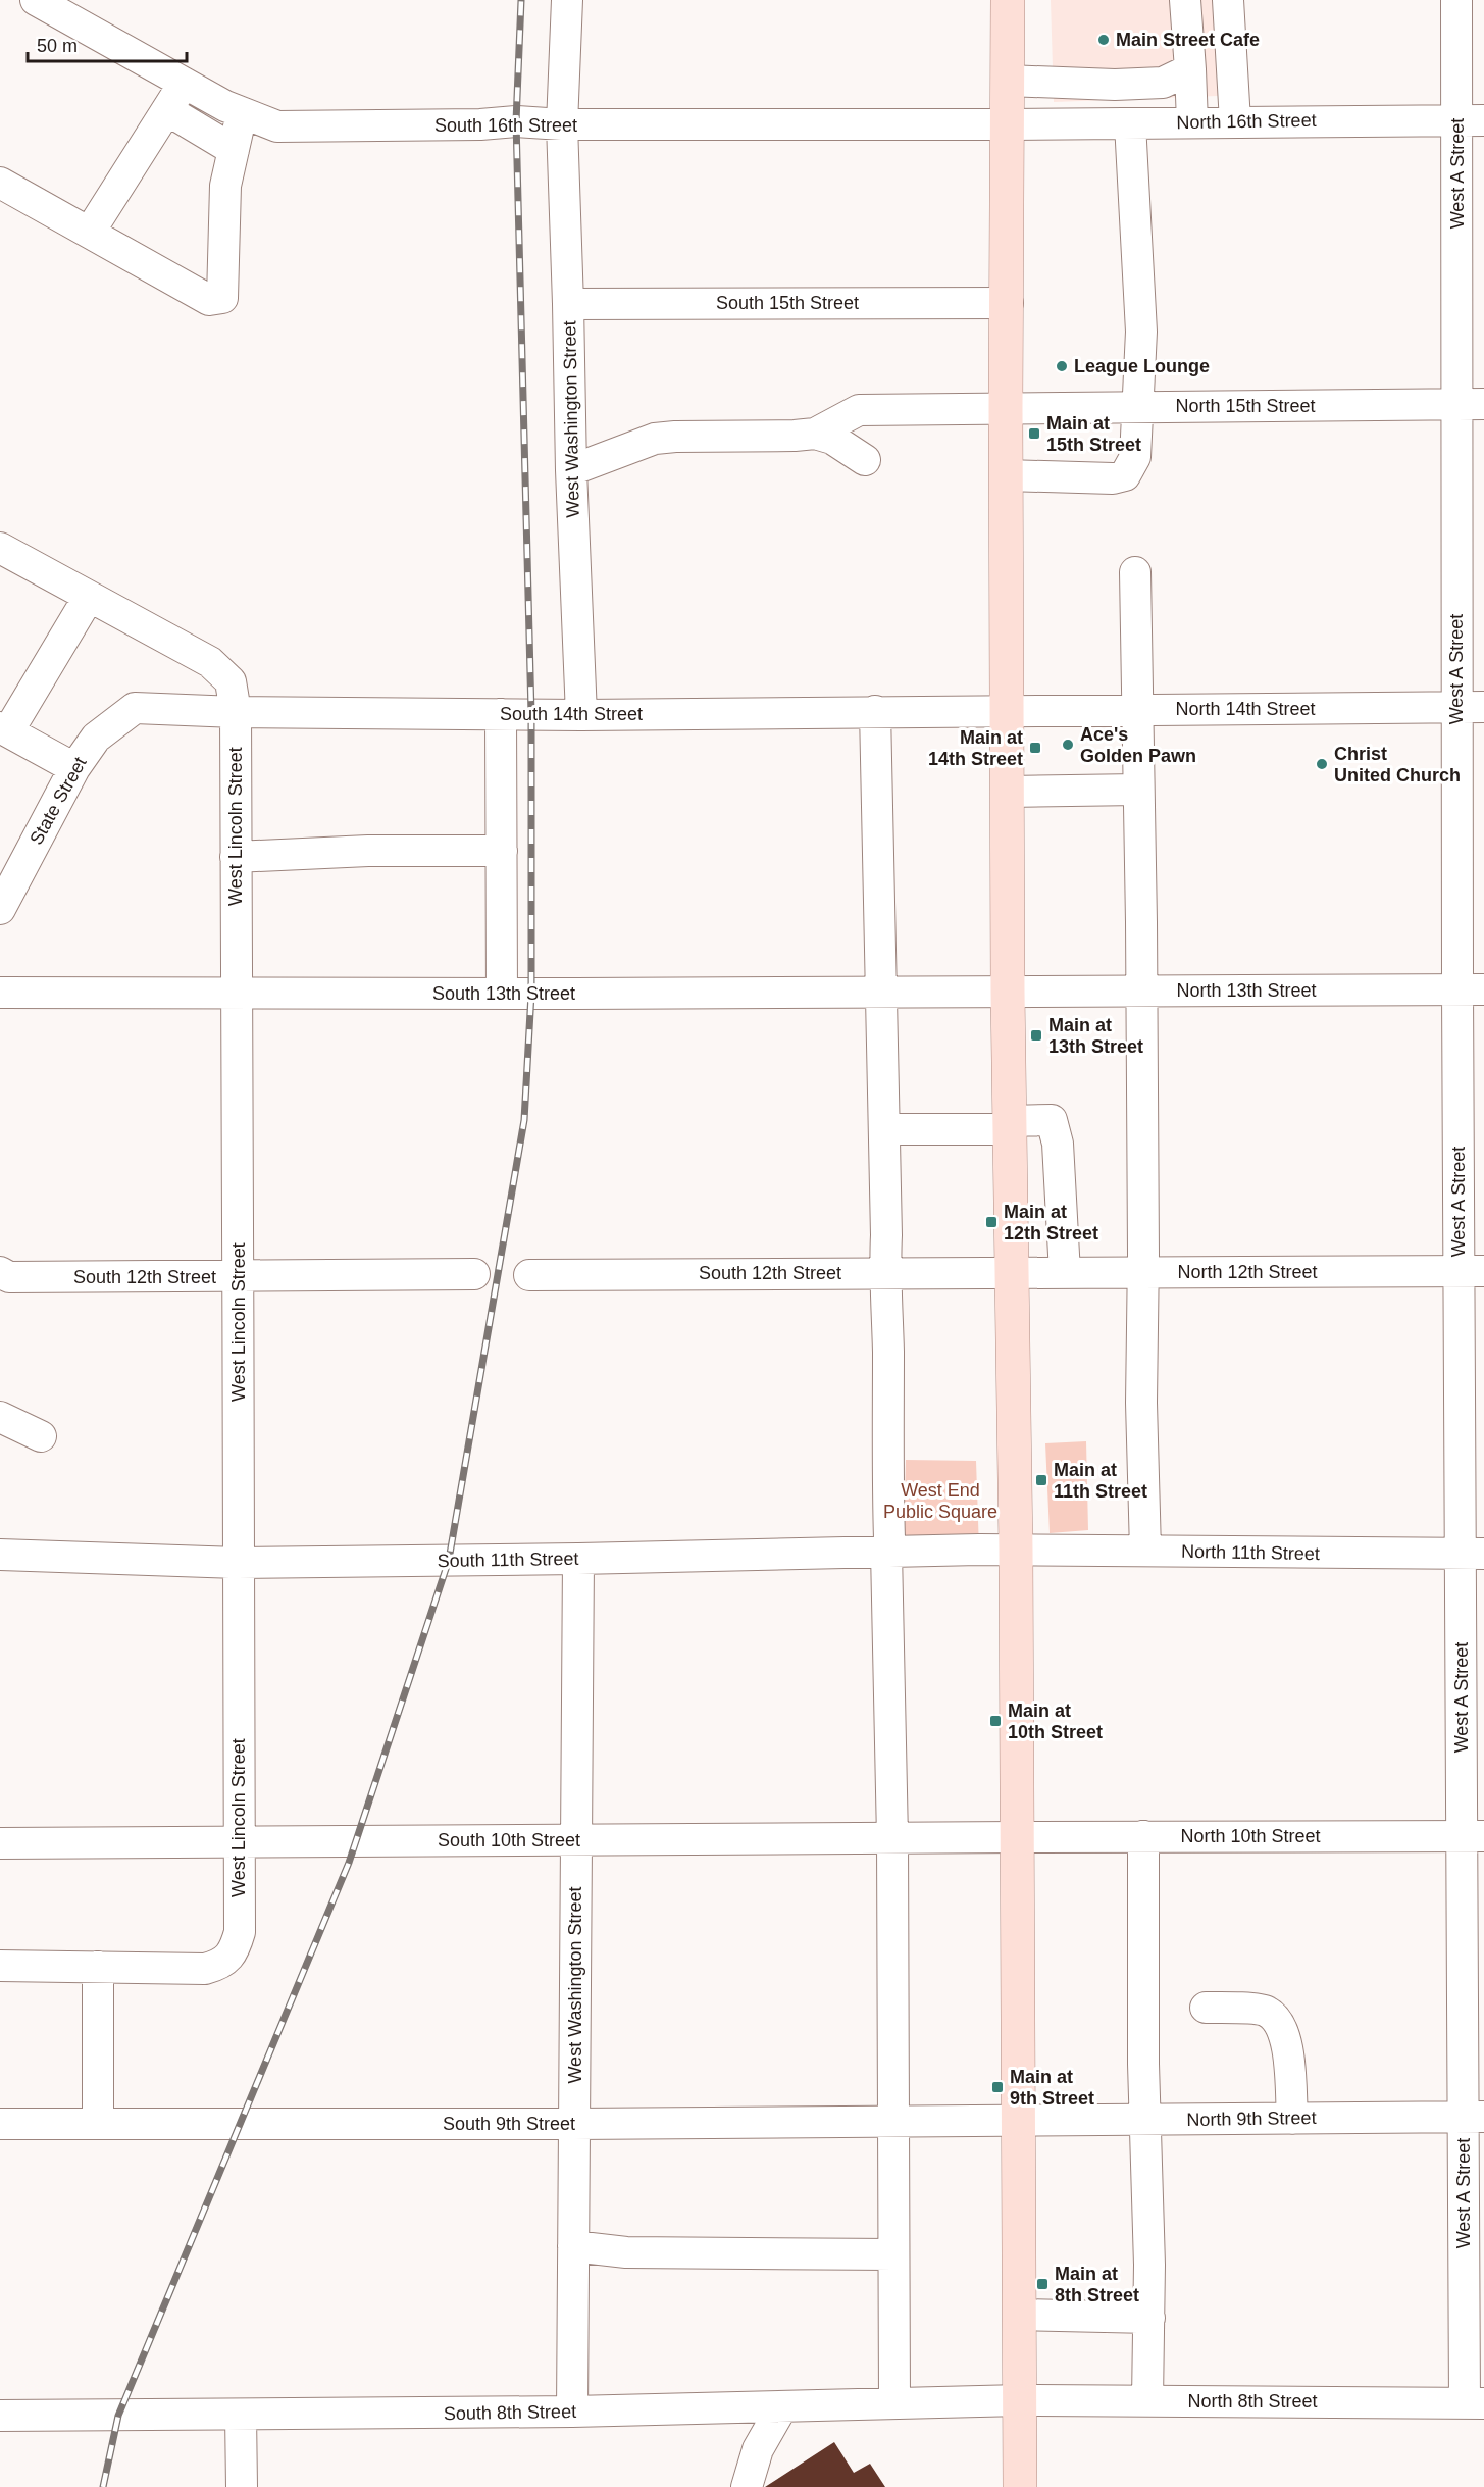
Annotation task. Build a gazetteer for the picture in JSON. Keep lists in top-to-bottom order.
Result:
{
  "streets": {
    "street": [
      "North 16th Street",
      "South 16th Street",
      "West A Street",
      "South 15th Street",
      "North 15th Street",
      "West Washington Street",
      "North 14th Street",
      "South 14th Street",
      "State Street",
      "West Lincoln Street",
      "North 13th Street",
      "South 13th Street",
      "North 12th Street",
      "South 12th Street",
      "North 11th Street",
      "South 11th Street",
      "North 10th Street",
      "South 10th Street",
      "North 9th Street",
      "South 9th Street",
      "North 8th Street",
      "South 8th Street"
    ]
  },
  "crossings": [
    ["North 16th Street", "South 16th Street"],
    ["North 16th Street", "West A Street"],
    ["South 16th Street", "West Washington Street"],
    ["West A Street", "North 15th Street"],
    ["West A Street", "North 14th Street"],
    ["West A Street", "North 13th Street"],
    ["West A Street", "North 12th Street"],
    ["West A Street", "North 11th Street"],
    ["West A Street", "North 10th Street"],
    ["West A Street", "North 9th Street"],
    ["West A Street", "North 8th Street"],
    ["South 15th Street", "West Washington Street"],
    ["West Washington Street", "South 14th Street"],
    ["West Washington Street", "South 11th Street"],
    ["West Washington Street", "South 10th Street"],
    ["West Washington Street", "South 9th Street"],
    ["West Washington Street", "South 8th Street"],
    ["North 14th Street", "South 14th Street"],
    ["South 14th Street", "State Street"],
    ["South 14th Street", "West Lincoln Street"],
    ["West Lincoln Street", "South 13th Street"],
    ["West Lincoln Street", "South 12th Street"],
    ["West Lincoln Street", "South 11th Street"],
    ["West Lincoln Street", "South 10th Street"],
    ["North 13th Street", "South 13th Street"],
    ["North 12th Street", "South 12th Street"],
    ["North 11th Street", "South 11th Street"],
    ["North 10th Street", "South 10th Street"],
    ["North 9th Street", "South 9th Street"],
    ["North 8th Street", "South 8th Street"]
  ],
  "parks": ["West End Public Square"],
  "places": {
    "other": [
      "Main Street Cafe",
      "League Lounge",
      "Ace's Golden Pawn",
      "Christ United Church"
    ],
    "transit": [
      "Main at 15th Street",
      "Main at 14th Street",
      "Main at 13th Street",
      "Main at 12th Street",
      "Main at 11th Street",
      "Main at 10th Street",
      "Main at 9th Street",
      "Main at 8th Street"
    ]
  },
  "scale_bar": "50 m"
}
